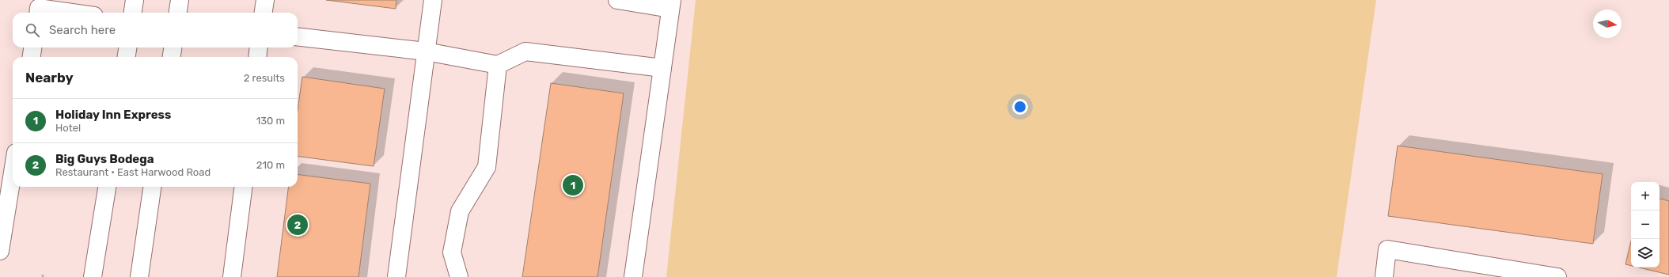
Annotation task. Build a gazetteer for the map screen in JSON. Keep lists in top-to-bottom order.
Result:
{
  "north": "right",
  "page": {
    "search": "Search here",
    "heading": ["Nearby", "2 results"],
    "list": [
      {
        "mark": "1",
        "name": "Holiday Inn Express",
        "note": "Hotel",
        "value": "130 m"
      },
      {
        "mark": "2",
        "name": "Big Guys Bodega",
        "note": "Restaurant · East Harwood Road",
        "value": "210 m"
      }
    ],
    "pins": ["1", "2"],
    "map_buttons": ["+", "−"]
  }
}
